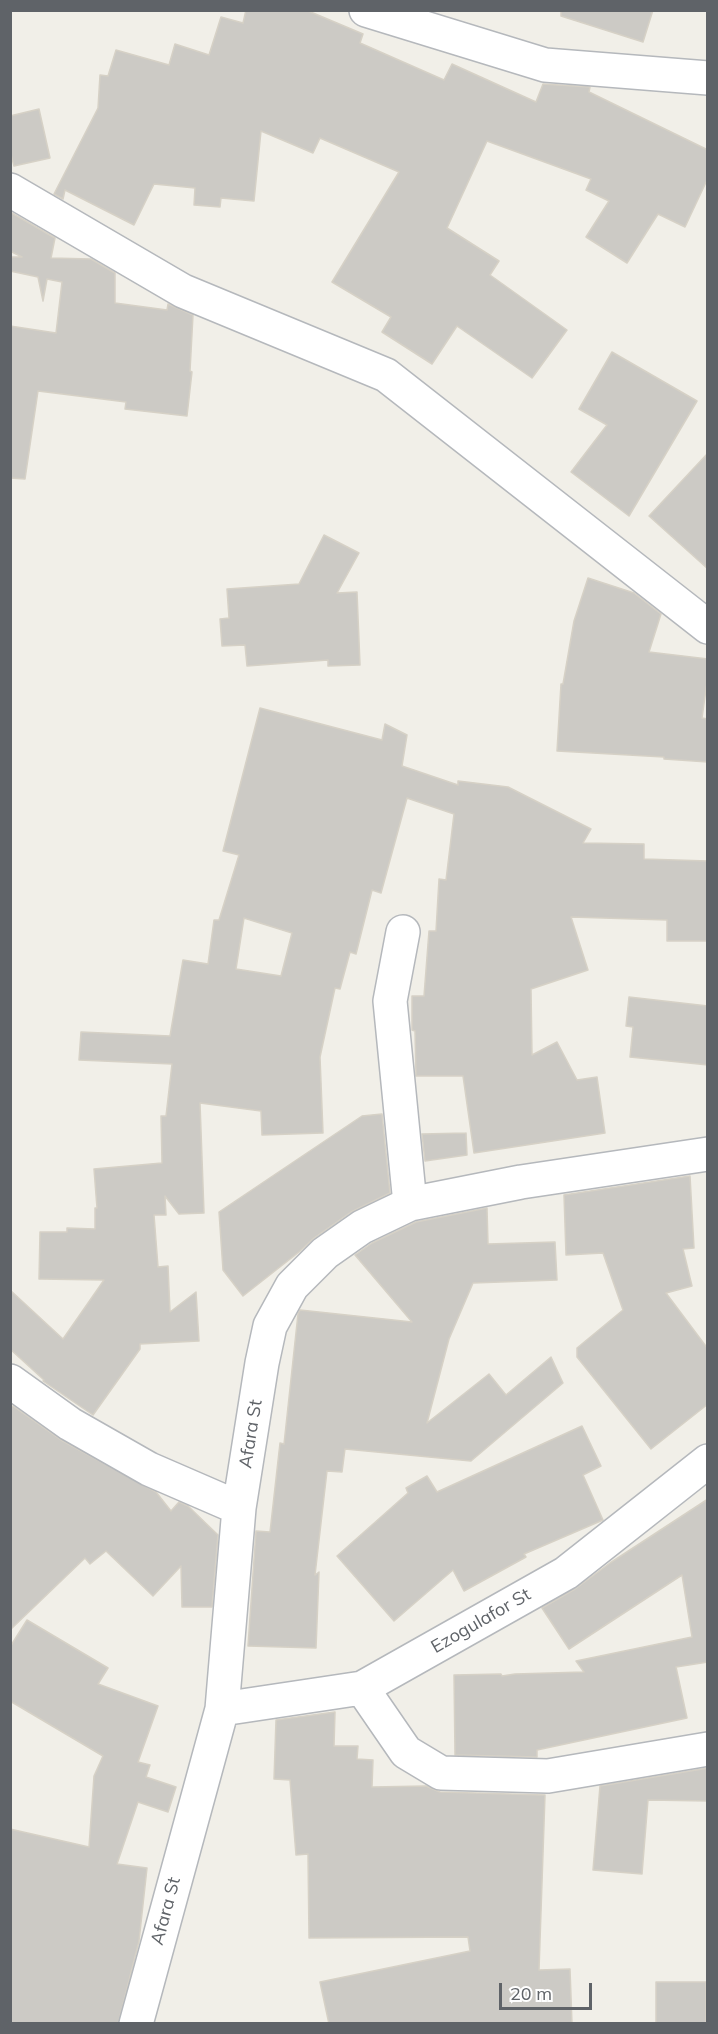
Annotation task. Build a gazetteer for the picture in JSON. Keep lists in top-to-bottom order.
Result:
{
  "streets": {
    "street": ["Afara St", "Ezogulafor St"]
  },
  "crossings": [
    ["Afara St", "Ezogulafor St"]
  ],
  "scale_bar": "20 m"
}
